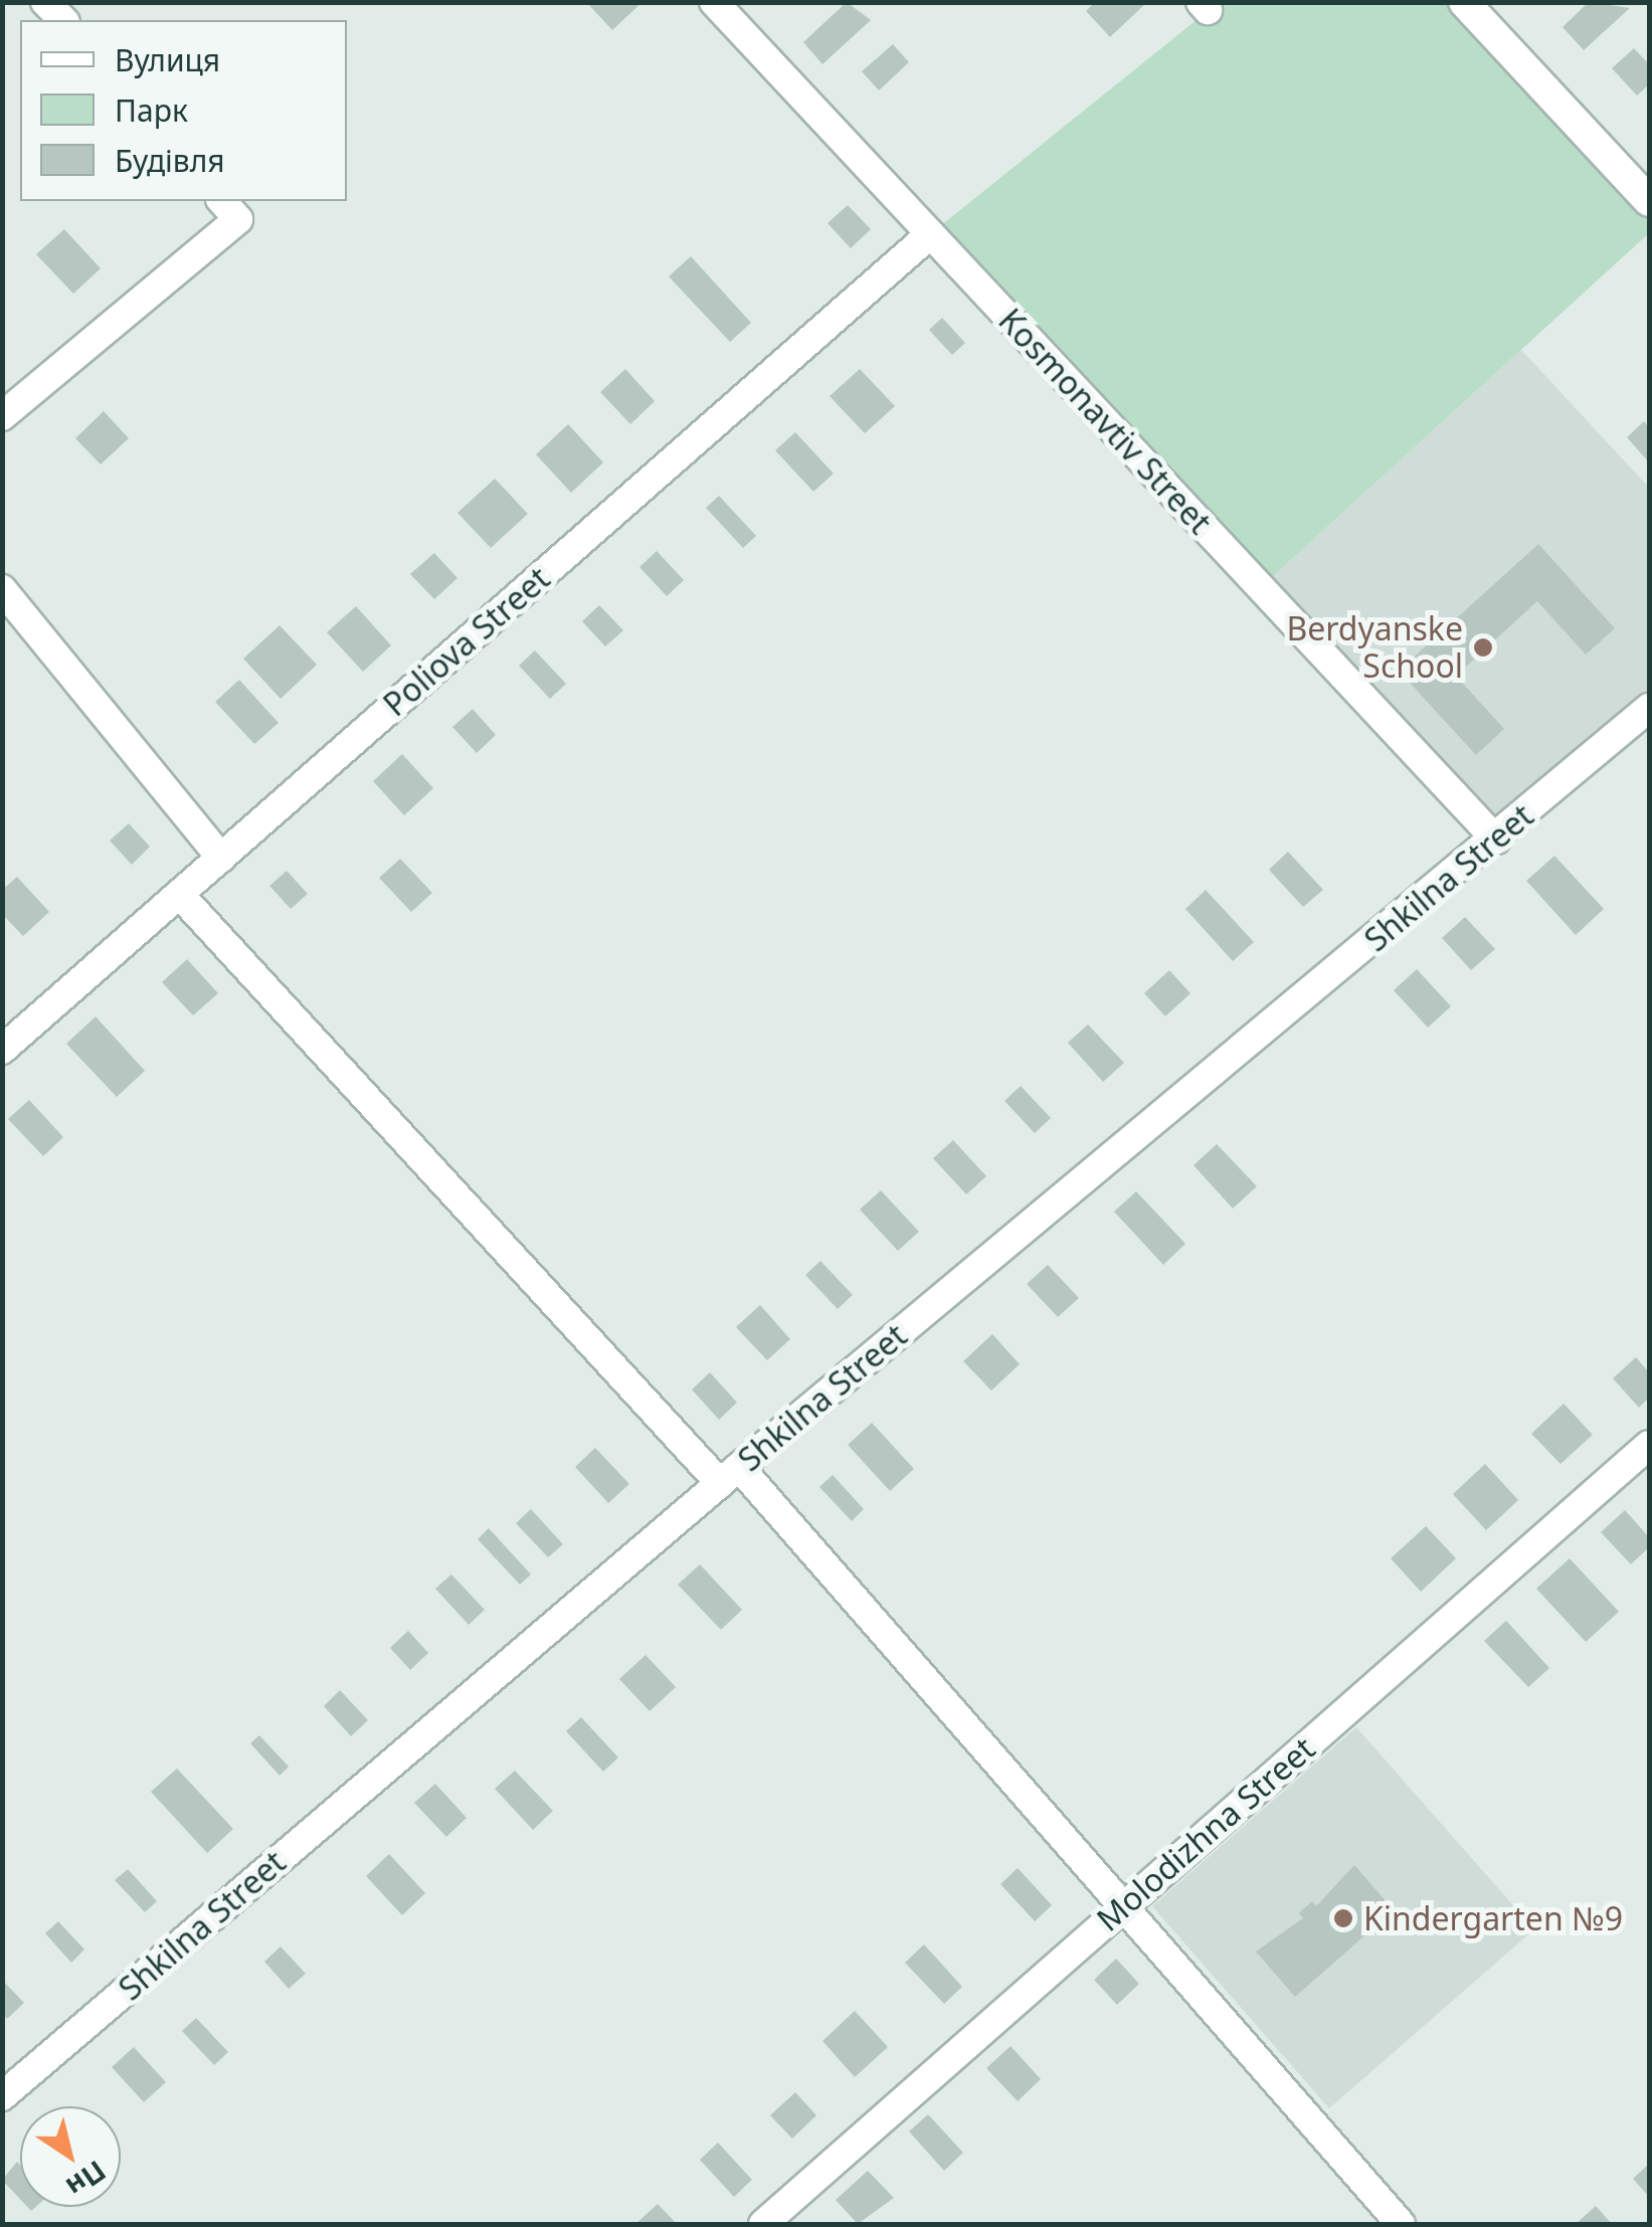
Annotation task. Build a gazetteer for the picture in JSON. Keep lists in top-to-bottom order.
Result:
{
  "streets": {
    "street": [
      "Kosmonavtiv Street",
      "Poliova Street",
      "Shkilna Street",
      "Molodizhna Street"
    ]
  },
  "crossings": [
    ["Kosmonavtiv Street", "Poliova Street"],
    ["Kosmonavtiv Street", "Shkilna Street"]
  ],
  "places": ["Berdyanske School", "Kindergarten №9"],
  "legend": ["Вулиця", "Парк", "Будівля"],
  "north": "bottom right"
}
